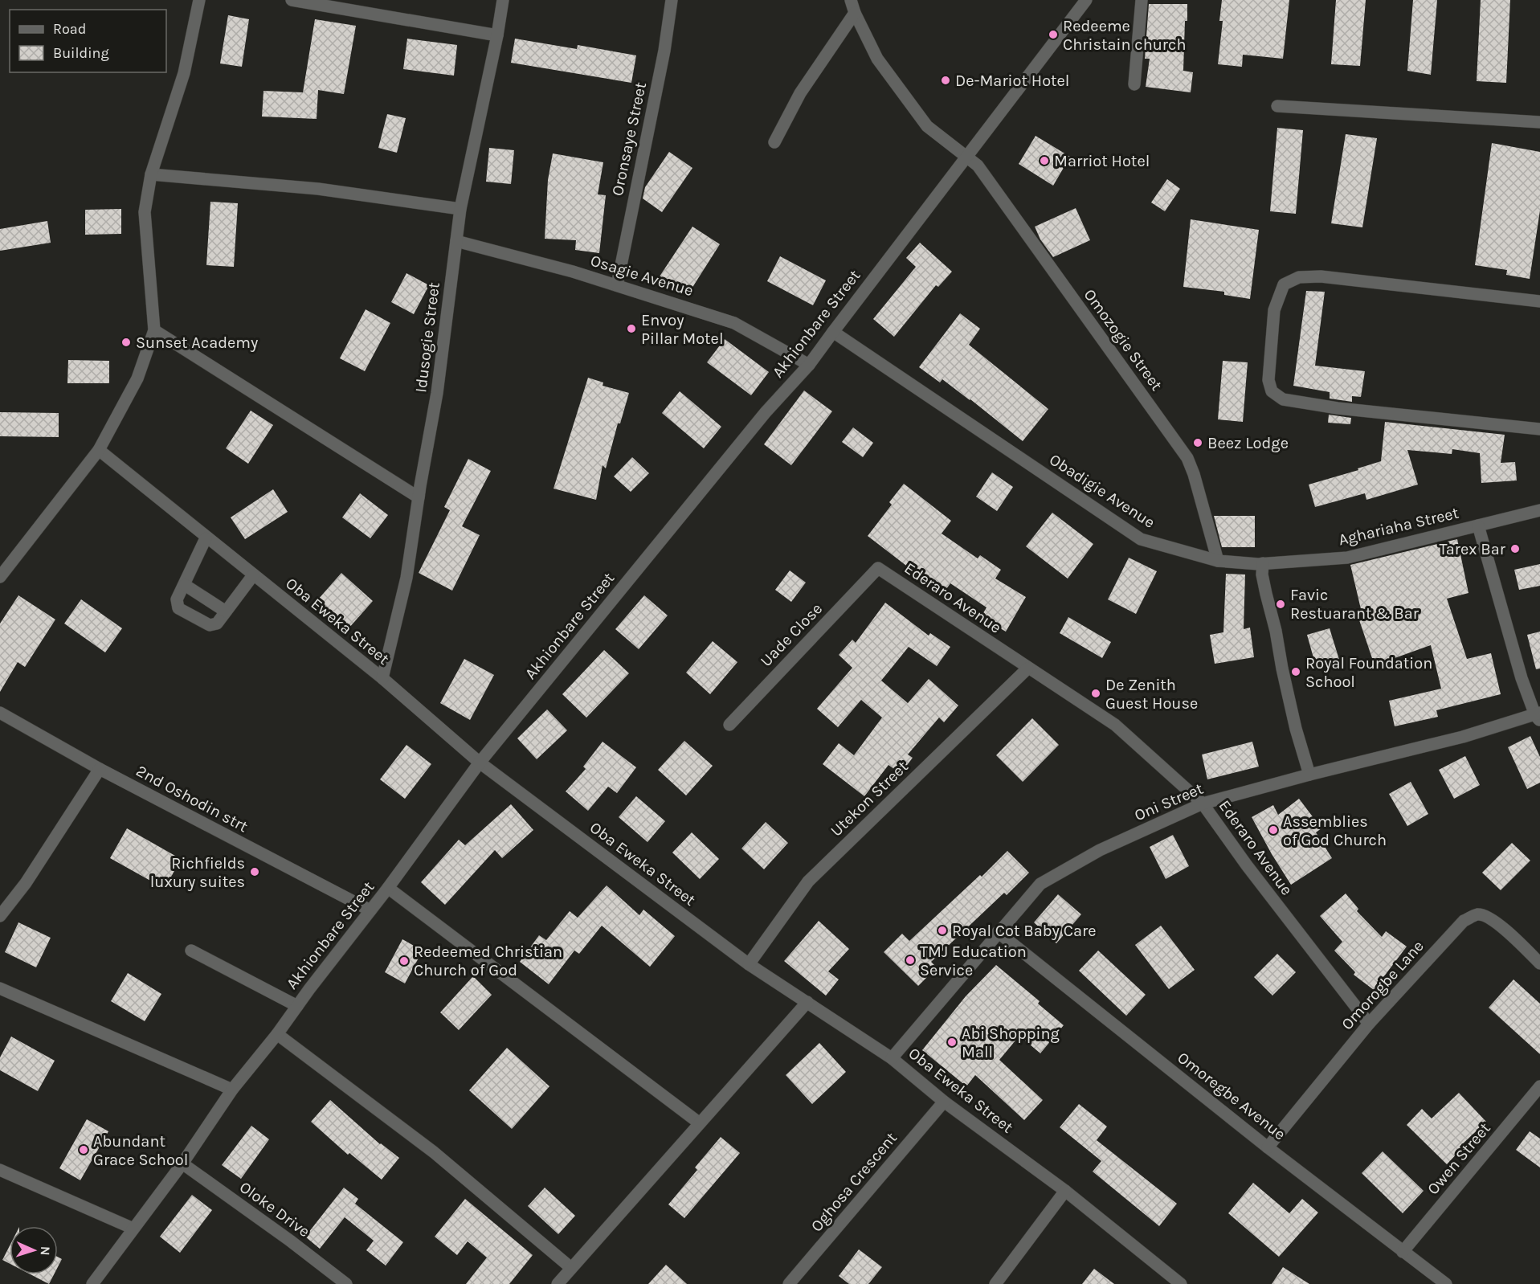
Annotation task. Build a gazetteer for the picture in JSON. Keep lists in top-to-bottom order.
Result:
{
  "streets": {
    "street": [
      "Oronsaye Street",
      "Osagie Avenue",
      "Akhionbare Street",
      "Idusogie Street",
      "Omozogie Street",
      "Obadigie Avenue",
      "Aghariaha Street",
      "Ederaro Avenue",
      "Oba Eweka Street",
      "Uade Close",
      "2nd Oshodin strt",
      "Utekon Street",
      "Oni Street",
      "Omorogbe Lane",
      "Omoregbe Avenue",
      "Owen Street",
      "Oghosa Crescent",
      "Oloke Drive"
    ]
  },
  "crossings": [
    ["Oronsaye Street", "Osagie Avenue"],
    ["Osagie Avenue", "Akhionbare Street"],
    ["Osagie Avenue", "Idusogie Street"],
    ["Akhionbare Street", "Omozogie Street"],
    ["Akhionbare Street", "Obadigie Avenue"],
    ["Akhionbare Street", "Oba Eweka Street"],
    ["Akhionbare Street", "2nd Oshodin strt"],
    ["Akhionbare Street", "Oloke Drive"],
    ["Idusogie Street", "Oba Eweka Street"],
    ["Omozogie Street", "Obadigie Avenue"],
    ["Obadigie Avenue", "Aghariaha Street"],
    ["Ederaro Avenue", "Uade Close"],
    ["Ederaro Avenue", "Utekon Street"],
    ["Ederaro Avenue", "Oni Street"],
    ["Ederaro Avenue", "Omorogbe Lane"],
    ["Oba Eweka Street", "Utekon Street"],
    ["Oba Eweka Street", "Oni Street"],
    ["Oba Eweka Street", "Oghosa Crescent"],
    ["Oni Street", "Omoregbe Avenue"],
    ["Omorogbe Lane", "Omoregbe Avenue"],
    ["Omoregbe Avenue", "Owen Street"]
  ],
  "places": [
    "Redeeme Christain church",
    "De-Mariot Hotel",
    "Marriot Hotel",
    "Envoy Pillar Motel",
    "Sunset Academy",
    "Beez Lodge",
    "Tarex Bar",
    "Favic Restuarant & Bar",
    "Royal Foundation School",
    "De Zenith Guest House",
    "Assemblies of God Church",
    "Richfields luxury suites",
    "Royal Cot Baby Care",
    "TMJ Education Service",
    "Redeemed Christian Church of God",
    "Abi Shopping Mall",
    "Abundant Grace School"
  ],
  "legend": ["Road", "Building"],
  "north": "right"
}
